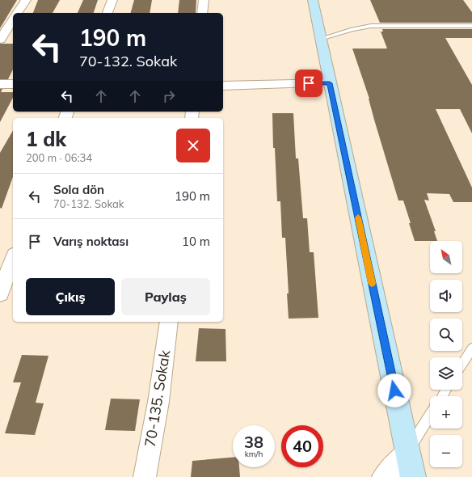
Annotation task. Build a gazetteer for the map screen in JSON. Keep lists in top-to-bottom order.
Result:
{
  "streets": {
    "street": ["70-135. Sokak"]
  },
  "north": "top left",
  "page": {
    "turn": ["190 m", "70-132. Sokak"],
    "heading": ["1 dk", "200 m · 06:34"],
    "list": [
      {
        "name": "Sola dön",
        "note": "70-132. Sokak",
        "value": "190 m"
      },
      {
        "name": "Varış noktası",
        "value": "10 m"
      }
    ],
    "map_buttons": ["+", "−"],
    "buttons": ["Çıkış", "Paylaş"],
    "speed": "38 km/h",
    "limit": "40"
  }
}
